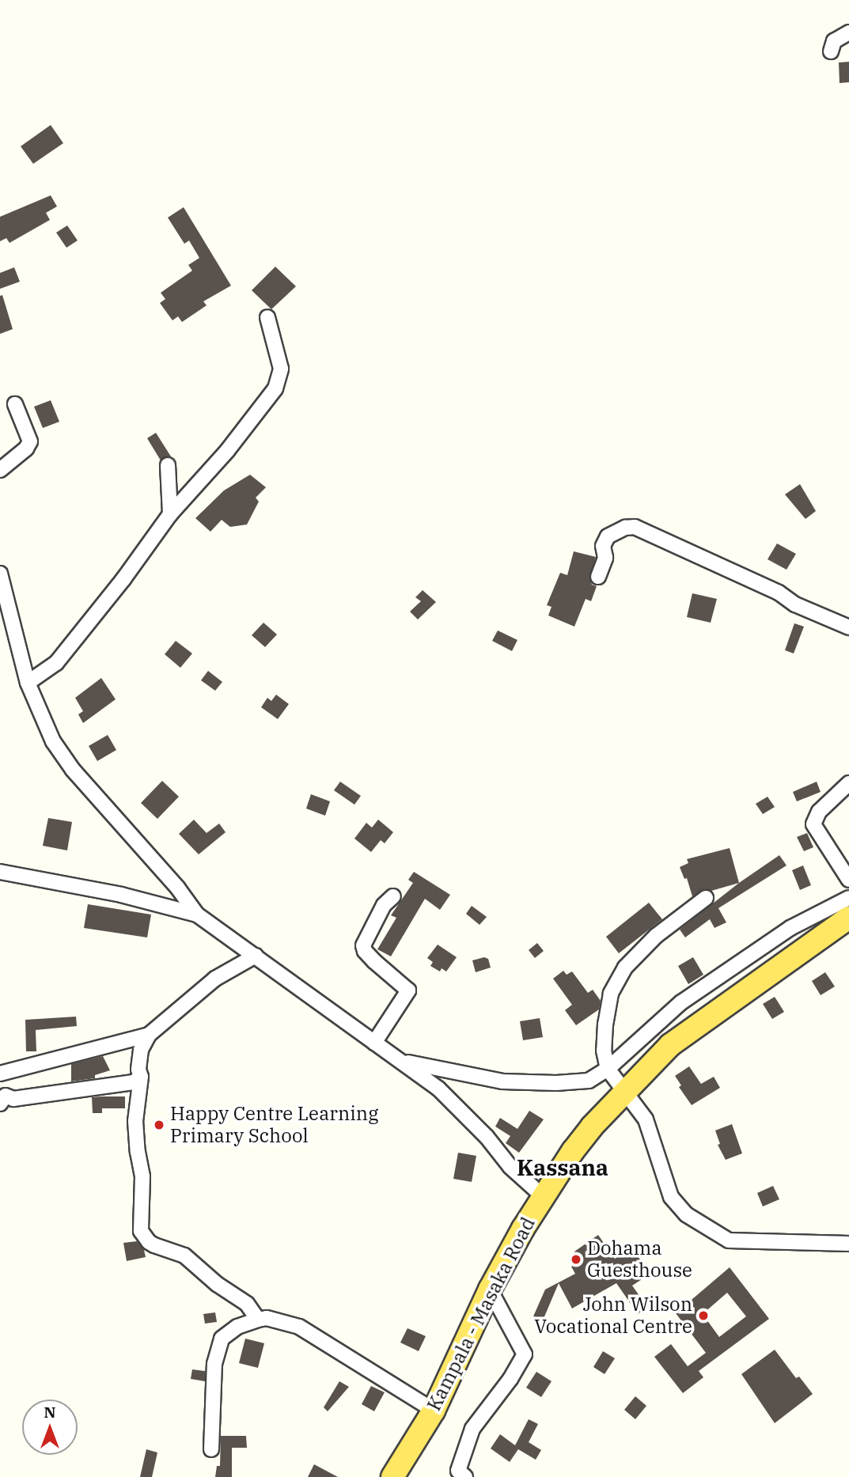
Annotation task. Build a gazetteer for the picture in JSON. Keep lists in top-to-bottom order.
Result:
{
  "streets": {
    "main road": ["Kampala - Masaka Road"]
  },
  "districts": ["Kassana"],
  "places": ["Happy Centre Learning Primary School", "Dohama Guesthouse", "John Wilson Vocational Centre"],
  "north": "top"
}
